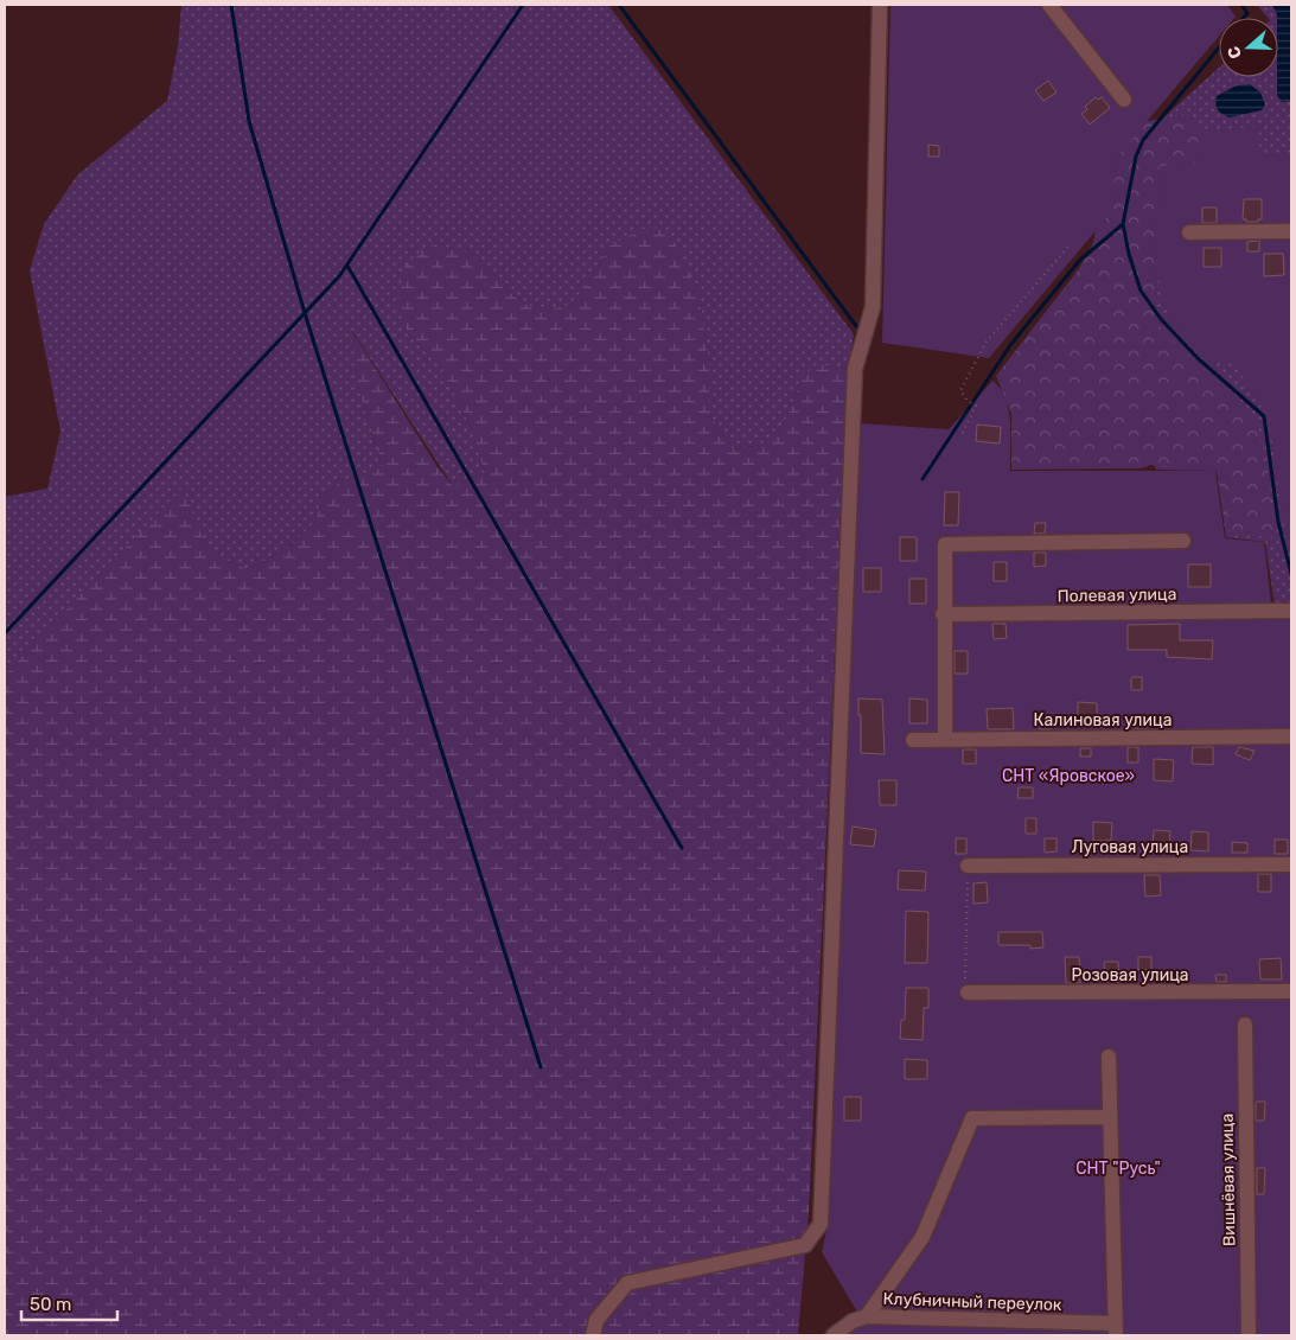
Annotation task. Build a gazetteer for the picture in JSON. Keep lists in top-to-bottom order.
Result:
{
  "streets": {
    "street": [
      "Полевая улица",
      "Калиновая улица",
      "Луговая улица",
      "Розовая улица",
      "Вишнёвая улица",
      "Клубничный переулок"
    ]
  },
  "parks": ["СНТ «Яровское»", "СНТ \"Русь\""],
  "scale_bar": "50 m",
  "north": "left"
}
